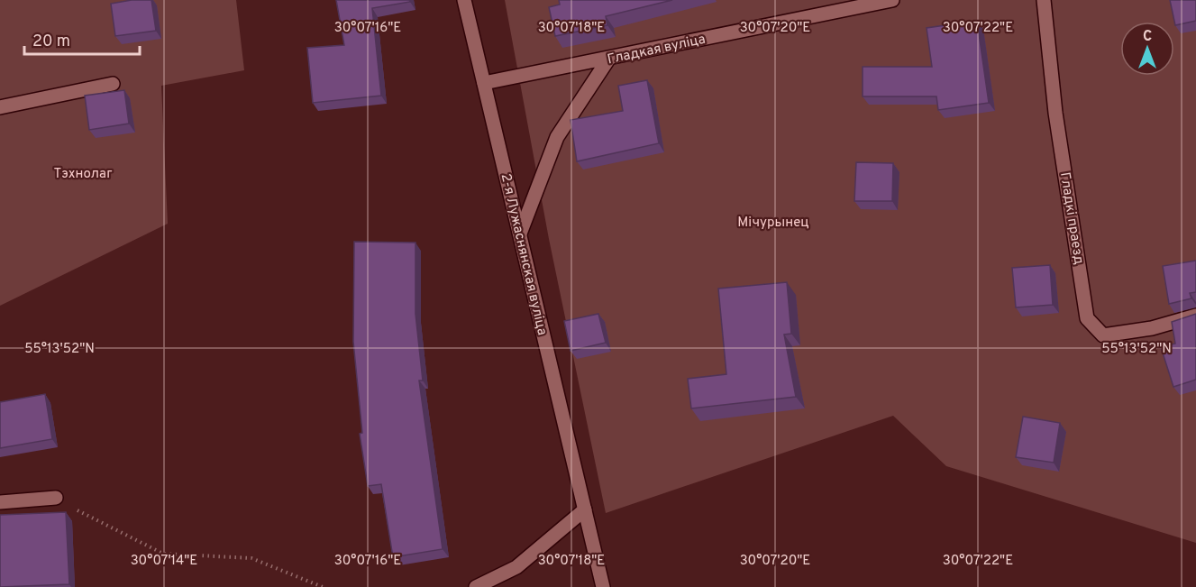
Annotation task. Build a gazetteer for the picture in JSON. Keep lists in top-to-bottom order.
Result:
{
  "streets": {
    "street": ["Гладкая вуліца", "Гладкі праезд", "2-я Лужаснянская вуліца"]
  },
  "crossings": [
    ["Гладкая вуліца", "2-я Лужаснянская вуліца"]
  ],
  "parks": ["Тэхнолаг", "Мічурынец"],
  "scale_bar": "20 m",
  "north": "top",
  "coordinates": [
    "30°07'16\"E",
    "30°07'18\"E",
    "30°07'20\"E",
    "30°07'22\"E",
    "55°13'52\"N",
    "30°07'14\"E"
  ]
}
